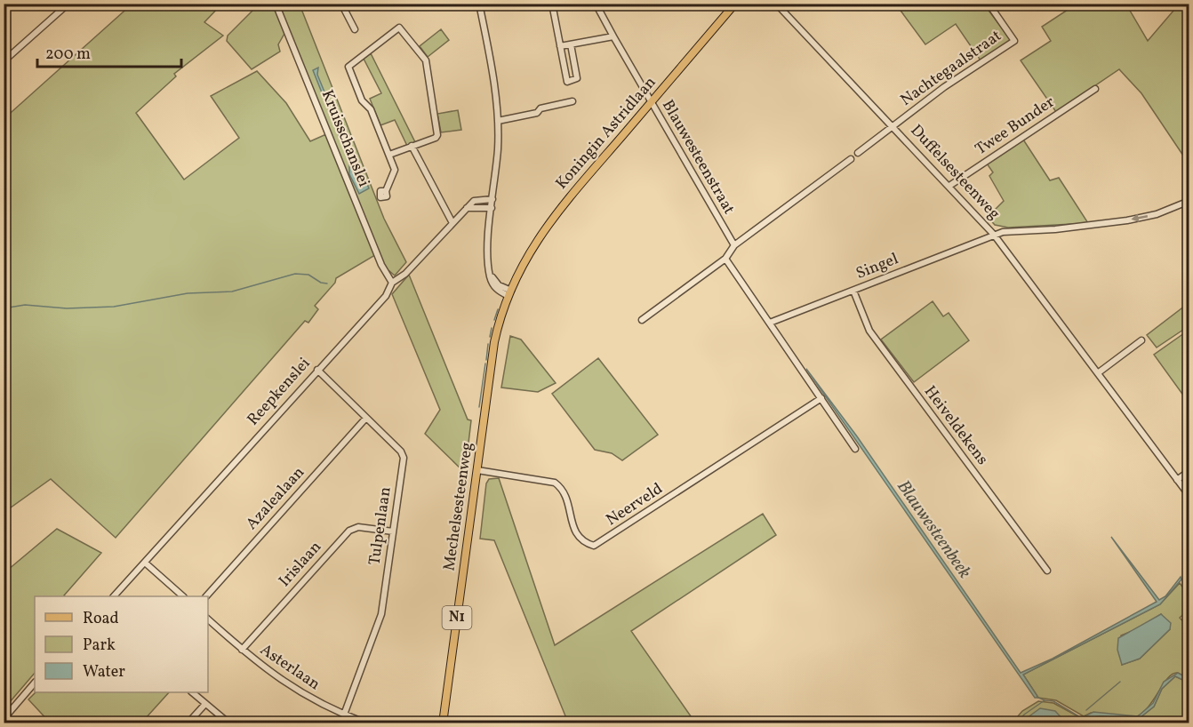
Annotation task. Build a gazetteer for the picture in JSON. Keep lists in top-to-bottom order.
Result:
{
  "streets": {
    "main road": ["Koningin Astridlaan", "Mechelsesteenweg", "N1"],
    "street": [
      "Nachtegaalstraat",
      "Twee Bunder",
      "Kruisschanslei",
      "Blauwesteenstraat",
      "Duffelsesteenweg",
      "Singel",
      "Reepkenslei",
      "Heiveldekens",
      "Azalealaan",
      "Neerveld",
      "Tulpenlaan",
      "Irislaan",
      "Asterlaan"
    ]
  },
  "crossings": [
    ["Nachtegaalstraat", "Duffelsesteenweg"],
    ["Twee Bunder", "Duffelsesteenweg"],
    ["Koningin Astridlaan", "Blauwesteenstraat"],
    ["Koningin Astridlaan", "Mechelsesteenweg"],
    ["Kruisschanslei", "Reepkenslei"],
    ["Duffelsesteenweg", "Singel"],
    ["Singel", "Heiveldekens"],
    ["Reepkenslei", "Tulpenlaan"],
    ["Azalealaan", "Tulpenlaan"],
    ["Neerveld", "Mechelsesteenweg"],
    ["Tulpenlaan", "Irislaan"],
    ["Tulpenlaan", "Asterlaan"],
    ["Irislaan", "Asterlaan"]
  ],
  "one_way": ["Singel"],
  "water": ["Blauwesteenbeek"],
  "legend": ["Road", "Park", "Water"],
  "scale_bar": "200 m"
}
